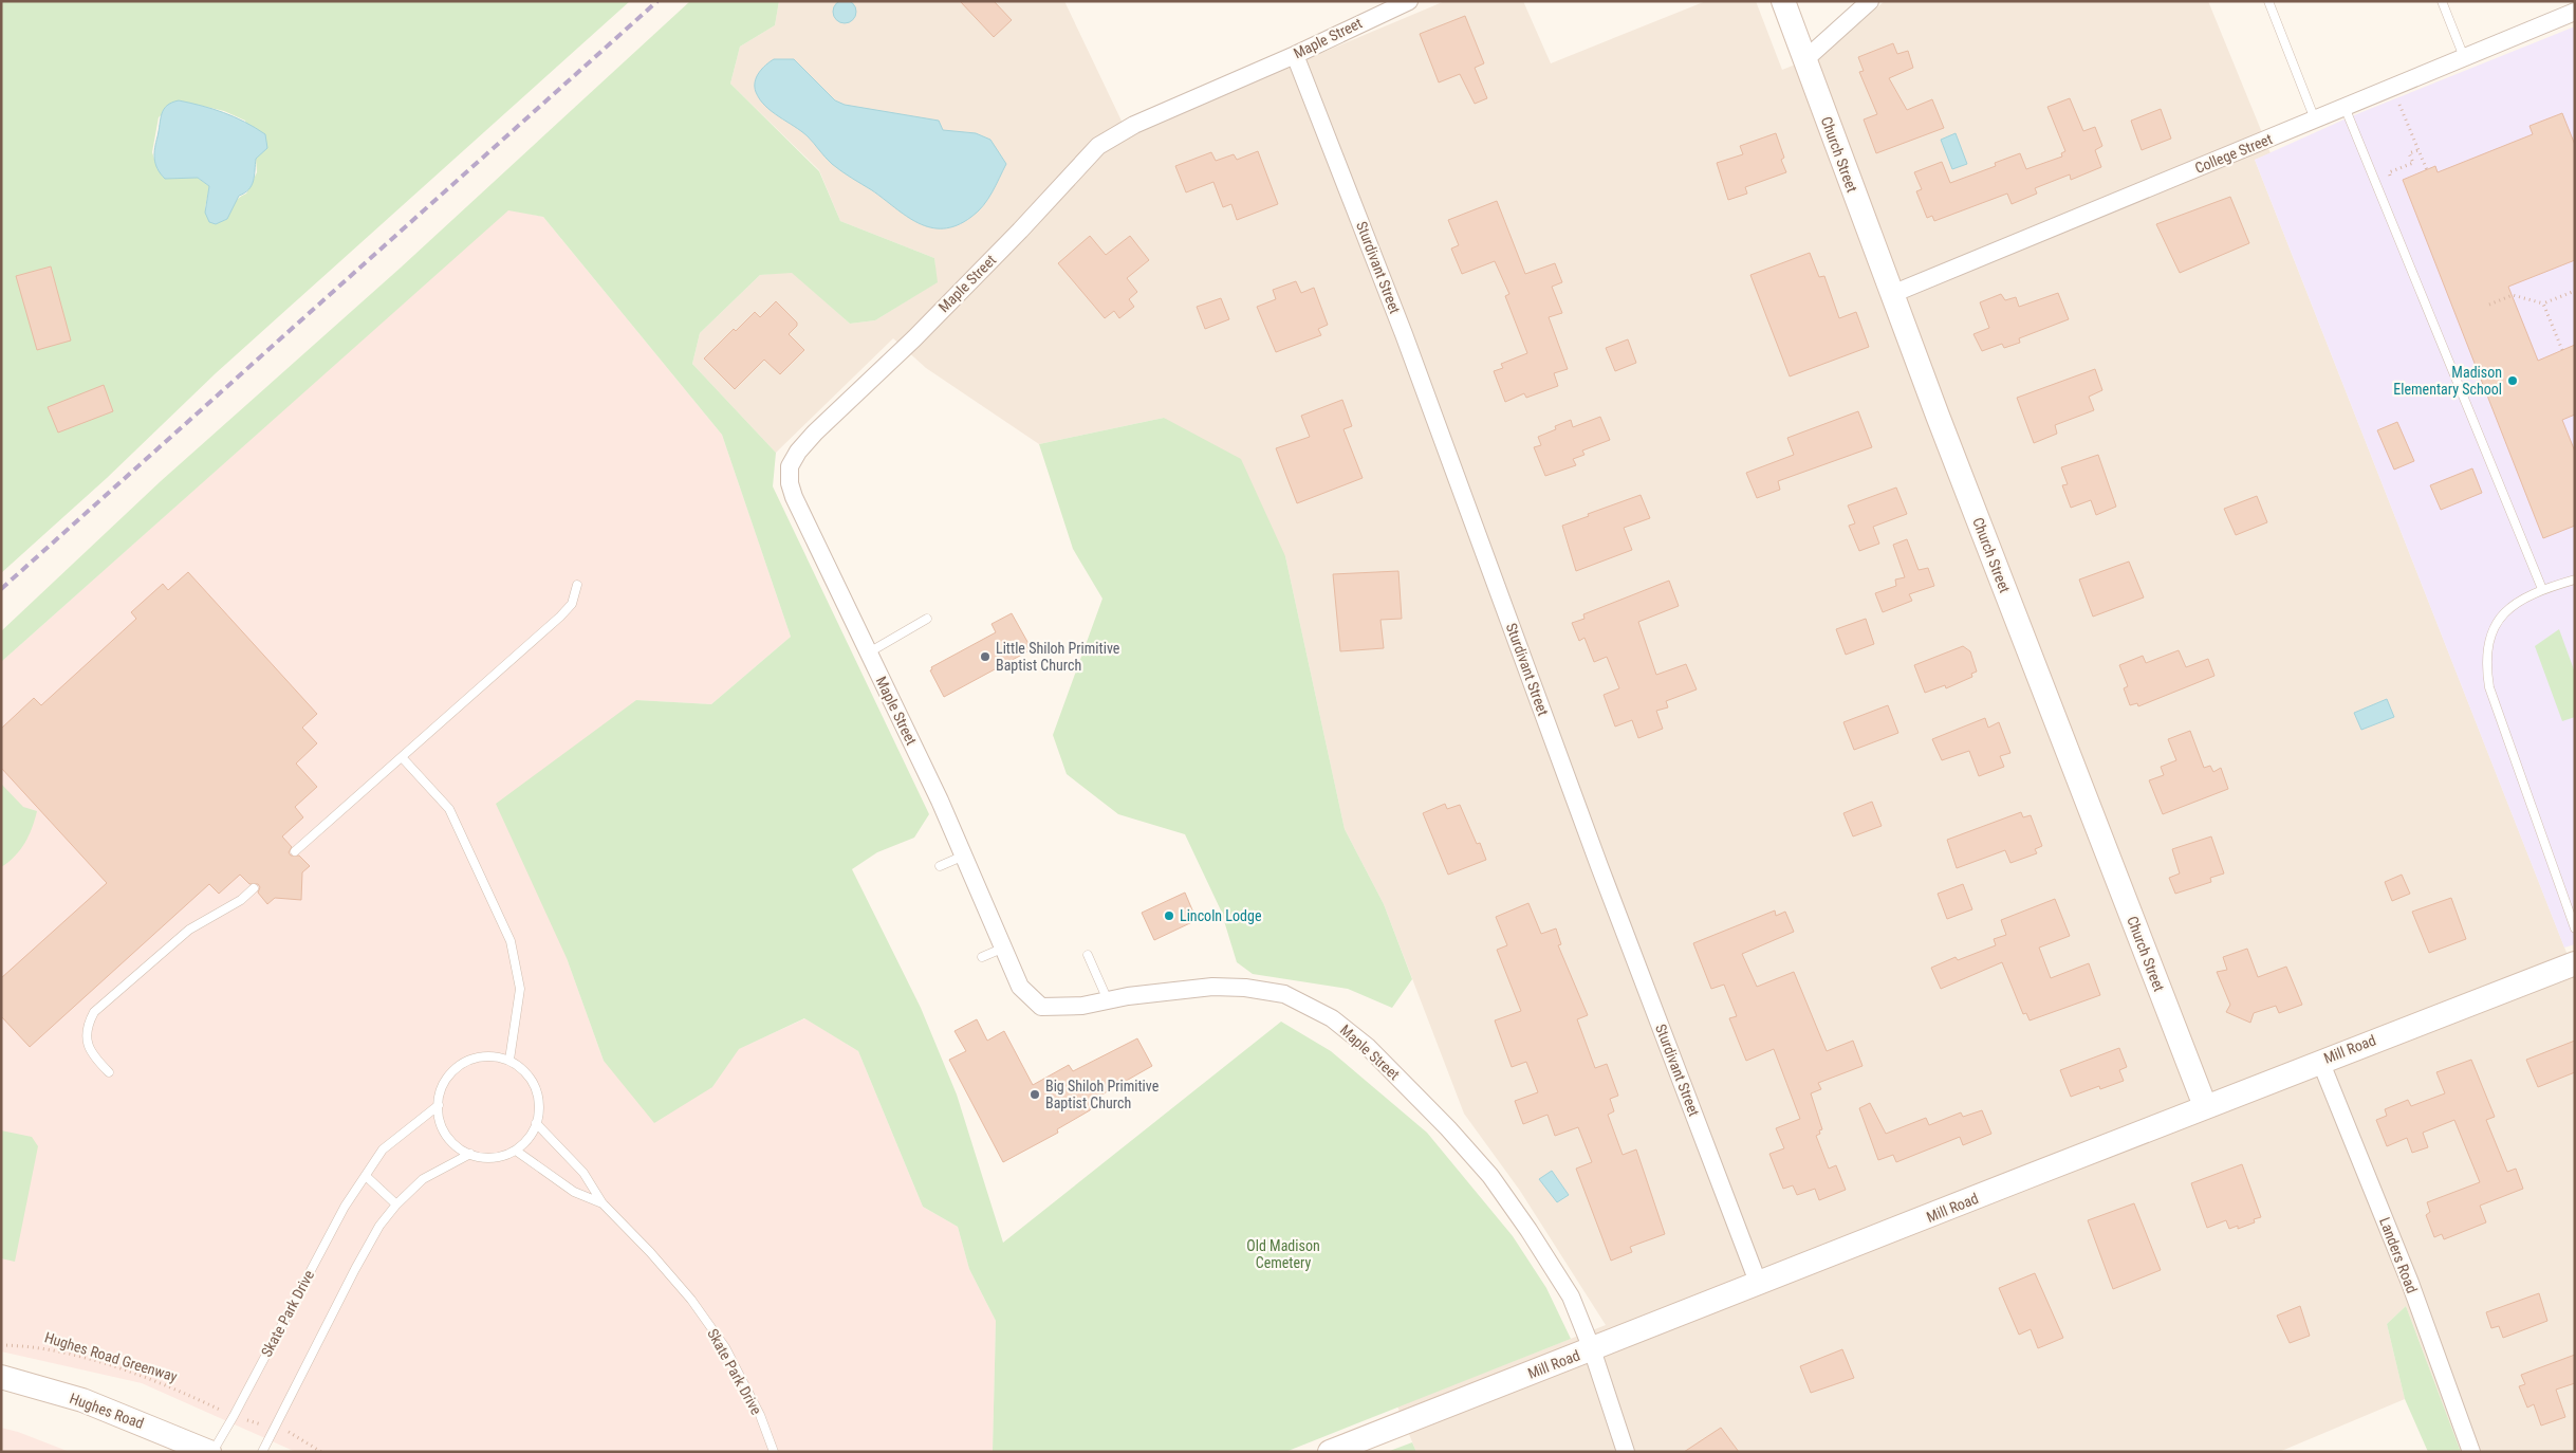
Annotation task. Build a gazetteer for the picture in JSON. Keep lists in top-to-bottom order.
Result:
{
  "streets": {
    "street": [
      "Maple Street",
      "College Street",
      "Church Street",
      "Sturdivant Street",
      "Mill Road",
      "Landers Road",
      "Hughes Road"
    ],
    "lane": ["Skate Park Drive"],
    "path": ["Hughes Road Greenway"]
  },
  "crossings": [
    ["Maple Street", "Sturdivant Street"],
    ["Maple Street", "Mill Road"],
    ["College Street", "Church Street"],
    ["Church Street", "Mill Road"],
    ["Sturdivant Street", "Mill Road"],
    ["Mill Road", "Landers Road"],
    ["Skate Park Drive", "Hughes Road"]
  ],
  "parks": ["Old Madison Cemetery"],
  "places": [
    "Madison Elementary School",
    "Little Shiloh Primitive Baptist Church",
    "Lincoln Lodge",
    "Big Shiloh Primitive Baptist Church"
  ]
}
